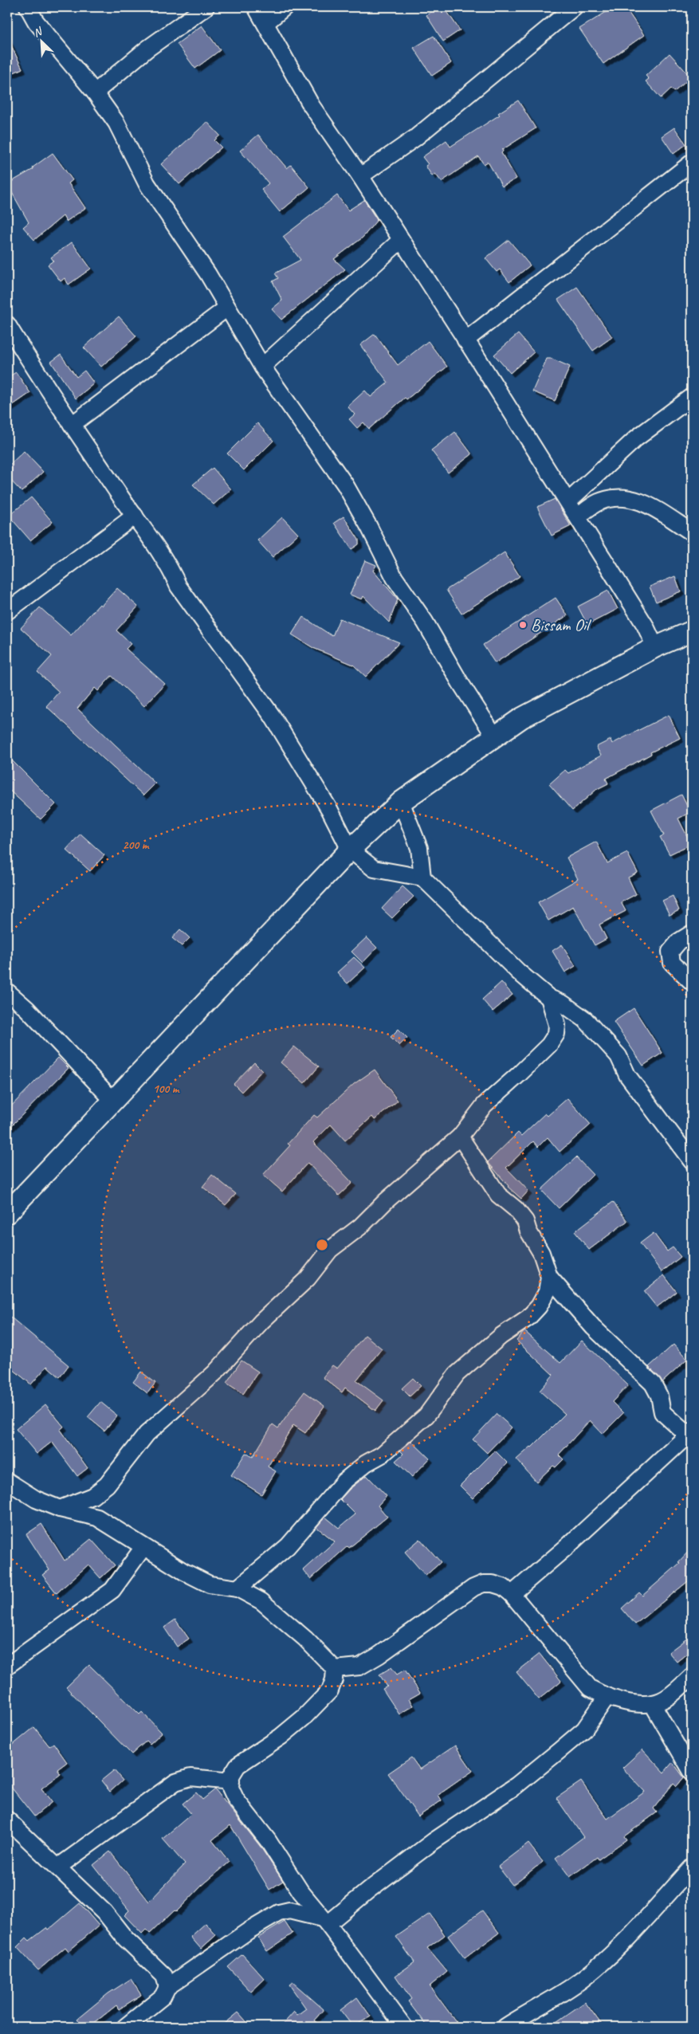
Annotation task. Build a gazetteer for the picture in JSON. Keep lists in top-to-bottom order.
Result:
{
  "places": ["Bissam Oil"],
  "north": "top left",
  "rings": ["200 m", "100 m"]
}
